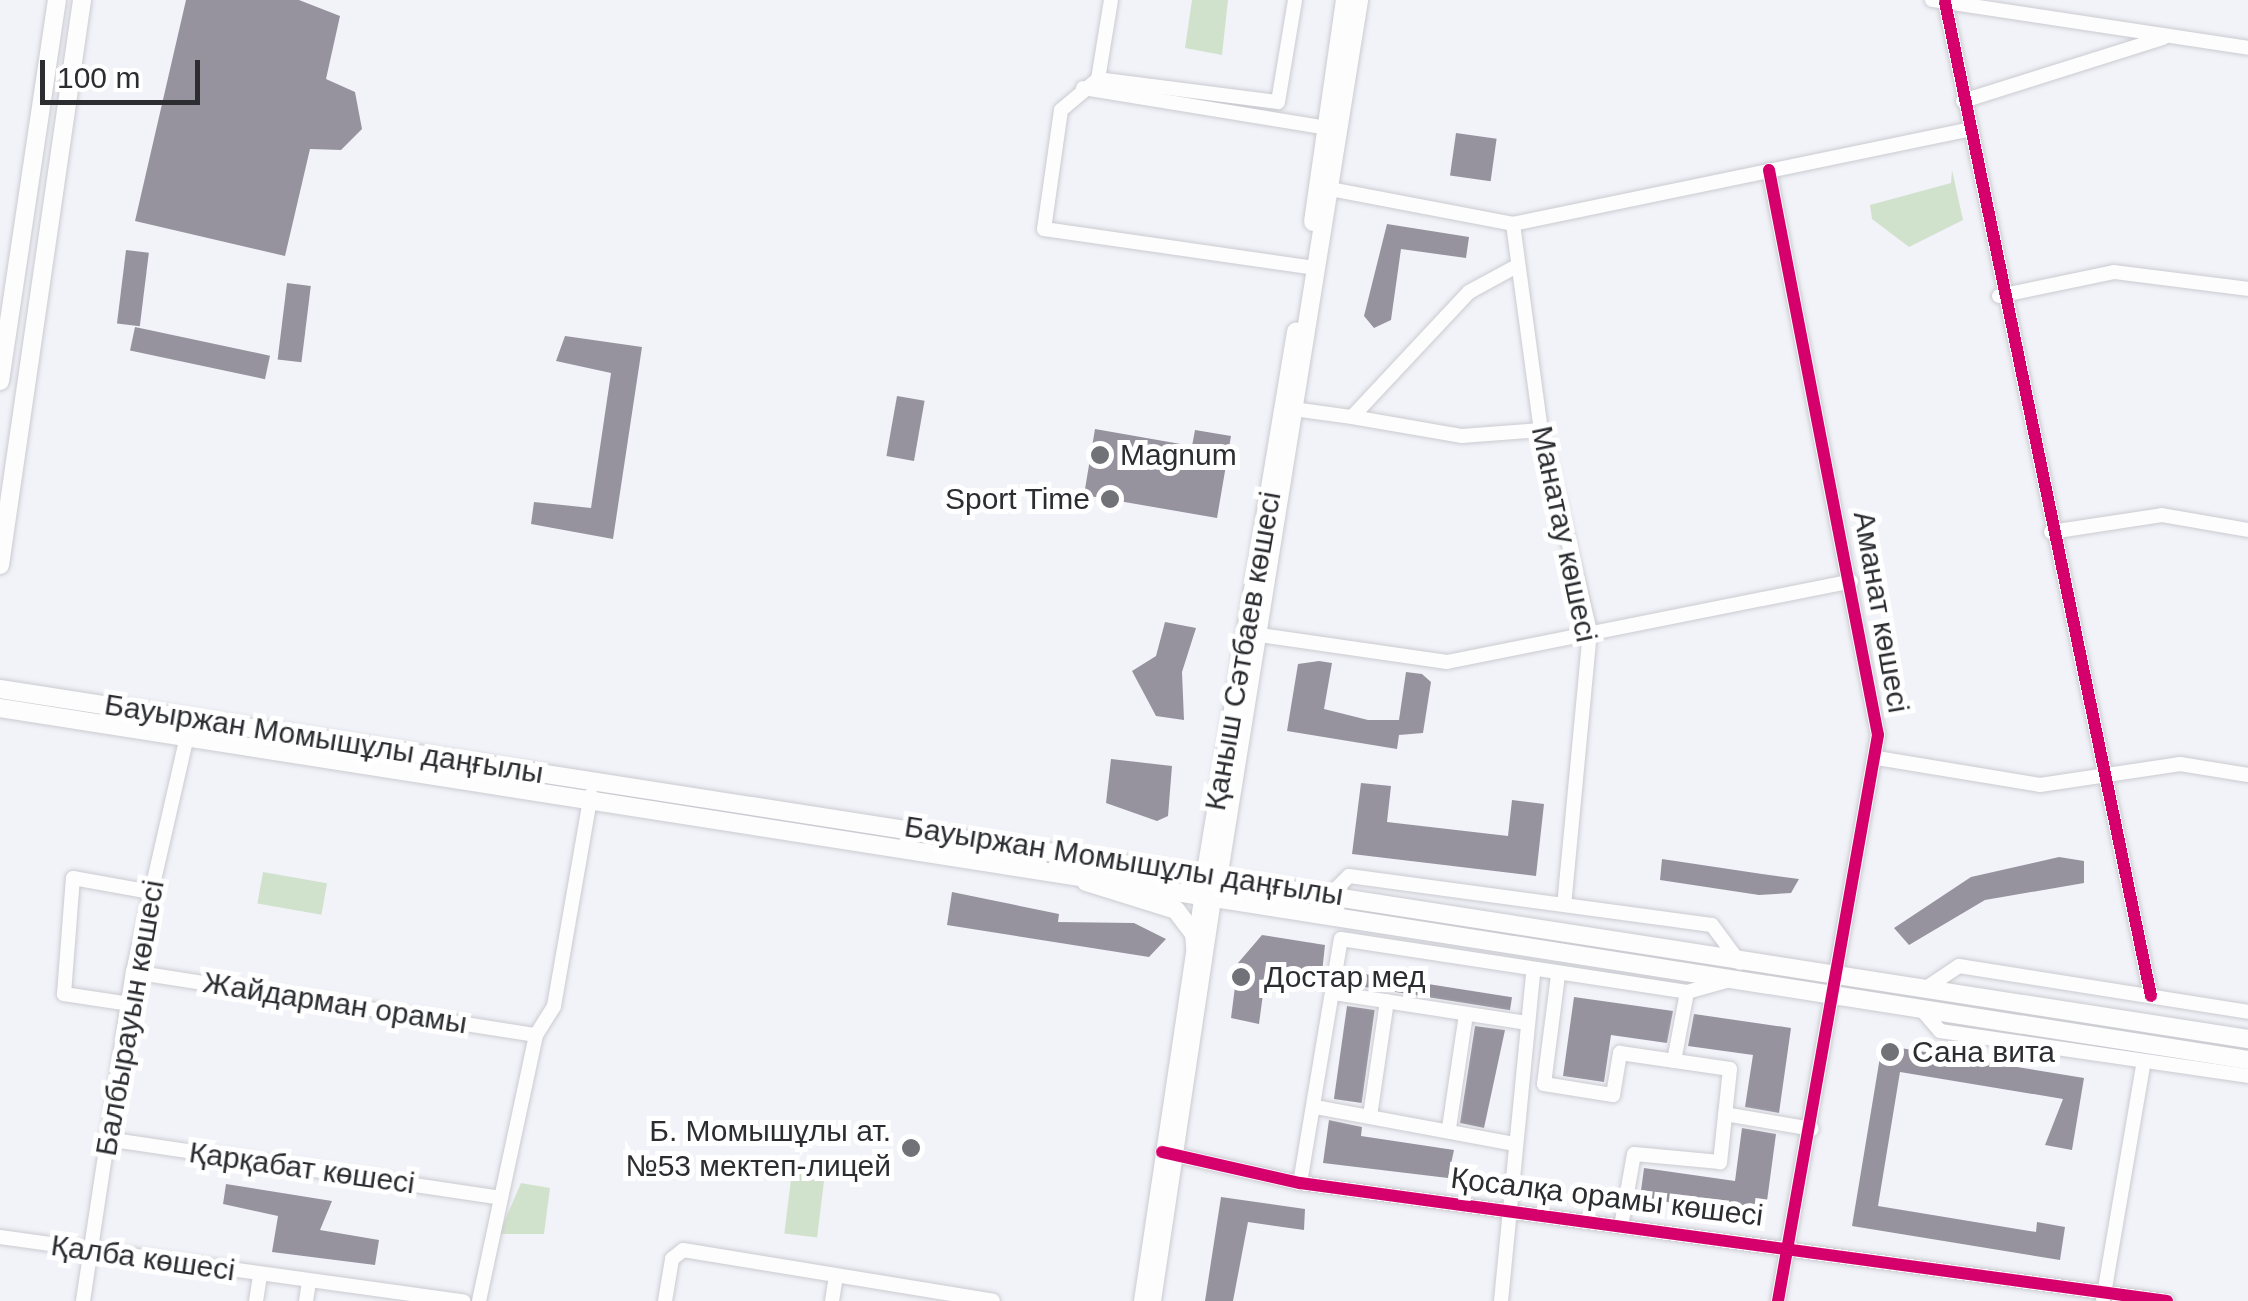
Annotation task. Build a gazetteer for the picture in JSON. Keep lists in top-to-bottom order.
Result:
{
  "streets": {
    "main road": ["Қаныш Сәтбаев көшесі", "Бауыржан Момышұлы даңғылы"],
    "street": [
      "Манатау көшесі",
      "Аманат көшесі",
      "Жайдарман орамы",
      "Балбырауын көшесі",
      "Қарқабат көшесі",
      "Қосалқа орамы көшесі",
      "Қалба көшесі"
    ]
  },
  "crossings": [
    ["Аманат көшесі", "Бауыржан Момышұлы даңғылы"],
    ["Аманат көшесі", "Қосалқа орамы көшесі"],
    ["Қаныш Сәтбаев көшесі", "Бауыржан Момышұлы даңғылы"],
    ["Қаныш Сәтбаев көшесі", "Қосалқа орамы көшесі"],
    ["Бауыржан Момышұлы даңғылы", "Балбырауын көшесі"],
    ["Жайдарман орамы", "Балбырауын көшесі"],
    ["Балбырауын көшесі", "Қарқабат көшесі"],
    ["Балбырауын көшесі", "Қалба көшесі"]
  ],
  "places": [
    "Magnum",
    "Sport Time",
    "Достар мед",
    "Сана вита",
    "Б. Момышұлы ат. №53 мектеп-лицей"
  ],
  "scale_bar": "100 m"
}
